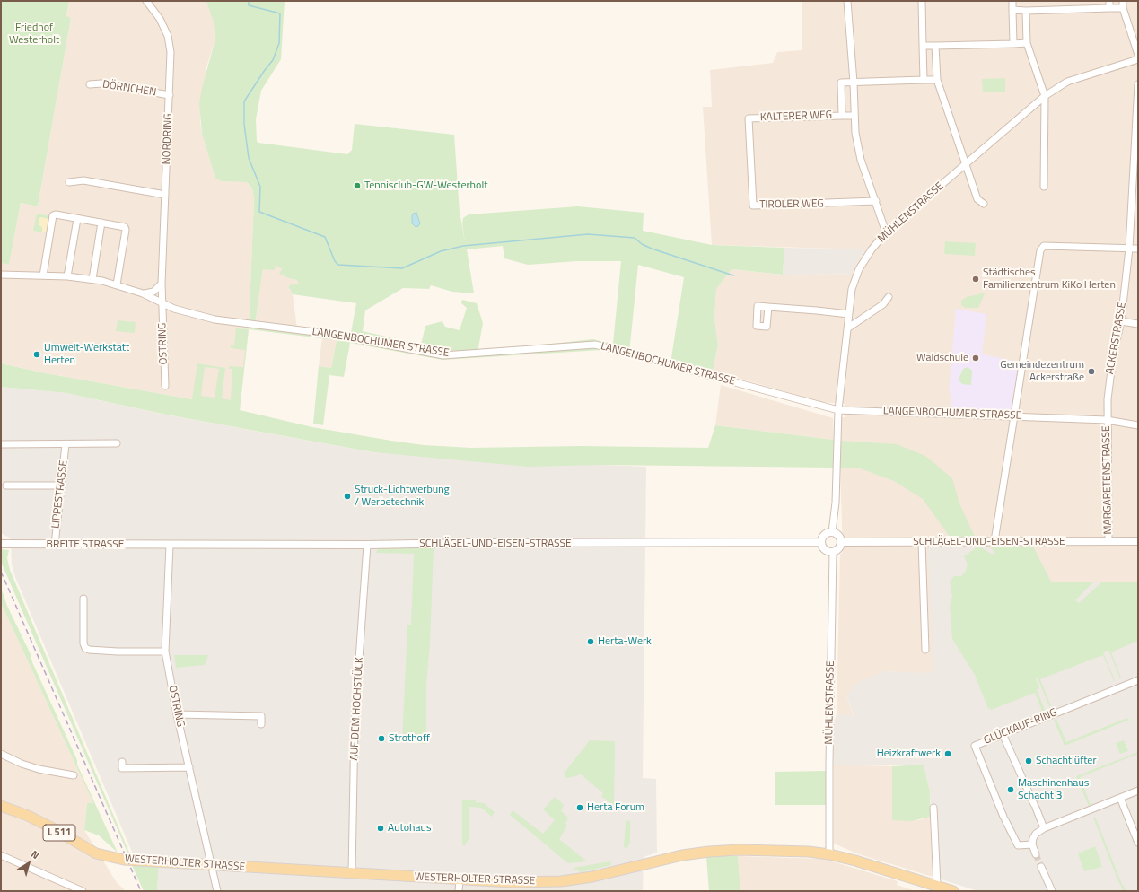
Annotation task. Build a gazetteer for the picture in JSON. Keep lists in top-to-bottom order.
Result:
{
  "streets": {
    "main road": ["L 511", "WESTERHOLTER STRASSE"],
    "street": [
      "DÖRNCHEN",
      "KALTERER WEG",
      "NORDRING",
      "TIROLER WEG",
      "MÜHLENSTRASSE",
      "ACKERSTRASSE",
      "LANGENBOCHUMER STRASSE",
      "OSTRING",
      "MARGARETENSTRASSE",
      "LIPPESTRASSE",
      "SCHLÄGEL-UND-EISEN-STRASSE",
      "BREITE STRASSE",
      "AUF DEM HOCHSTÜCK",
      "GLÜCKAUF-RING"
    ]
  },
  "crossings": [
    ["DÖRNCHEN", "NORDRING"],
    ["KALTERER WEG", "TIROLER WEG"],
    ["NORDRING", "LANGENBOCHUMER STRASSE"],
    ["NORDRING", "OSTRING"],
    ["MÜHLENSTRASSE", "LANGENBOCHUMER STRASSE"],
    ["MÜHLENSTRASSE", "SCHLÄGEL-UND-EISEN-STRASSE"],
    ["MÜHLENSTRASSE", "WESTERHOLTER STRASSE"],
    ["ACKERSTRASSE", "LANGENBOCHUMER STRASSE"],
    ["ACKERSTRASSE", "MARGARETENSTRASSE"],
    ["LANGENBOCHUMER STRASSE", "OSTRING"],
    ["LANGENBOCHUMER STRASSE", "MARGARETENSTRASSE"],
    ["OSTRING", "SCHLÄGEL-UND-EISEN-STRASSE"],
    ["OSTRING", "BREITE STRASSE"],
    ["OSTRING", "WESTERHOLTER STRASSE"],
    ["MARGARETENSTRASSE", "SCHLÄGEL-UND-EISEN-STRASSE"],
    ["LIPPESTRASSE", "BREITE STRASSE"],
    ["SCHLÄGEL-UND-EISEN-STRASSE", "BREITE STRASSE"],
    ["SCHLÄGEL-UND-EISEN-STRASSE", "AUF DEM HOCHSTÜCK"],
    ["AUF DEM HOCHSTÜCK", "WESTERHOLTER STRASSE"]
  ],
  "parks": ["Friedhof Westerholt"],
  "places": [
    "Tennisclub-GW-Westerholt",
    "Städtisches Familienzentrum KiKo Herten",
    "Umwelt-Werkstatt Herten",
    "Waldschule",
    "Gemeindezentrum Ackerstraße",
    "Struck-Lichtwerbung / Werbetechnik",
    "Herta-Werk",
    "Strothoff",
    "Heizkraftwerk",
    "Schachtlüfter",
    "Maschinenhaus Schacht 3",
    "Herta Forum",
    "Autohaus"
  ],
  "north": "top right"
}
